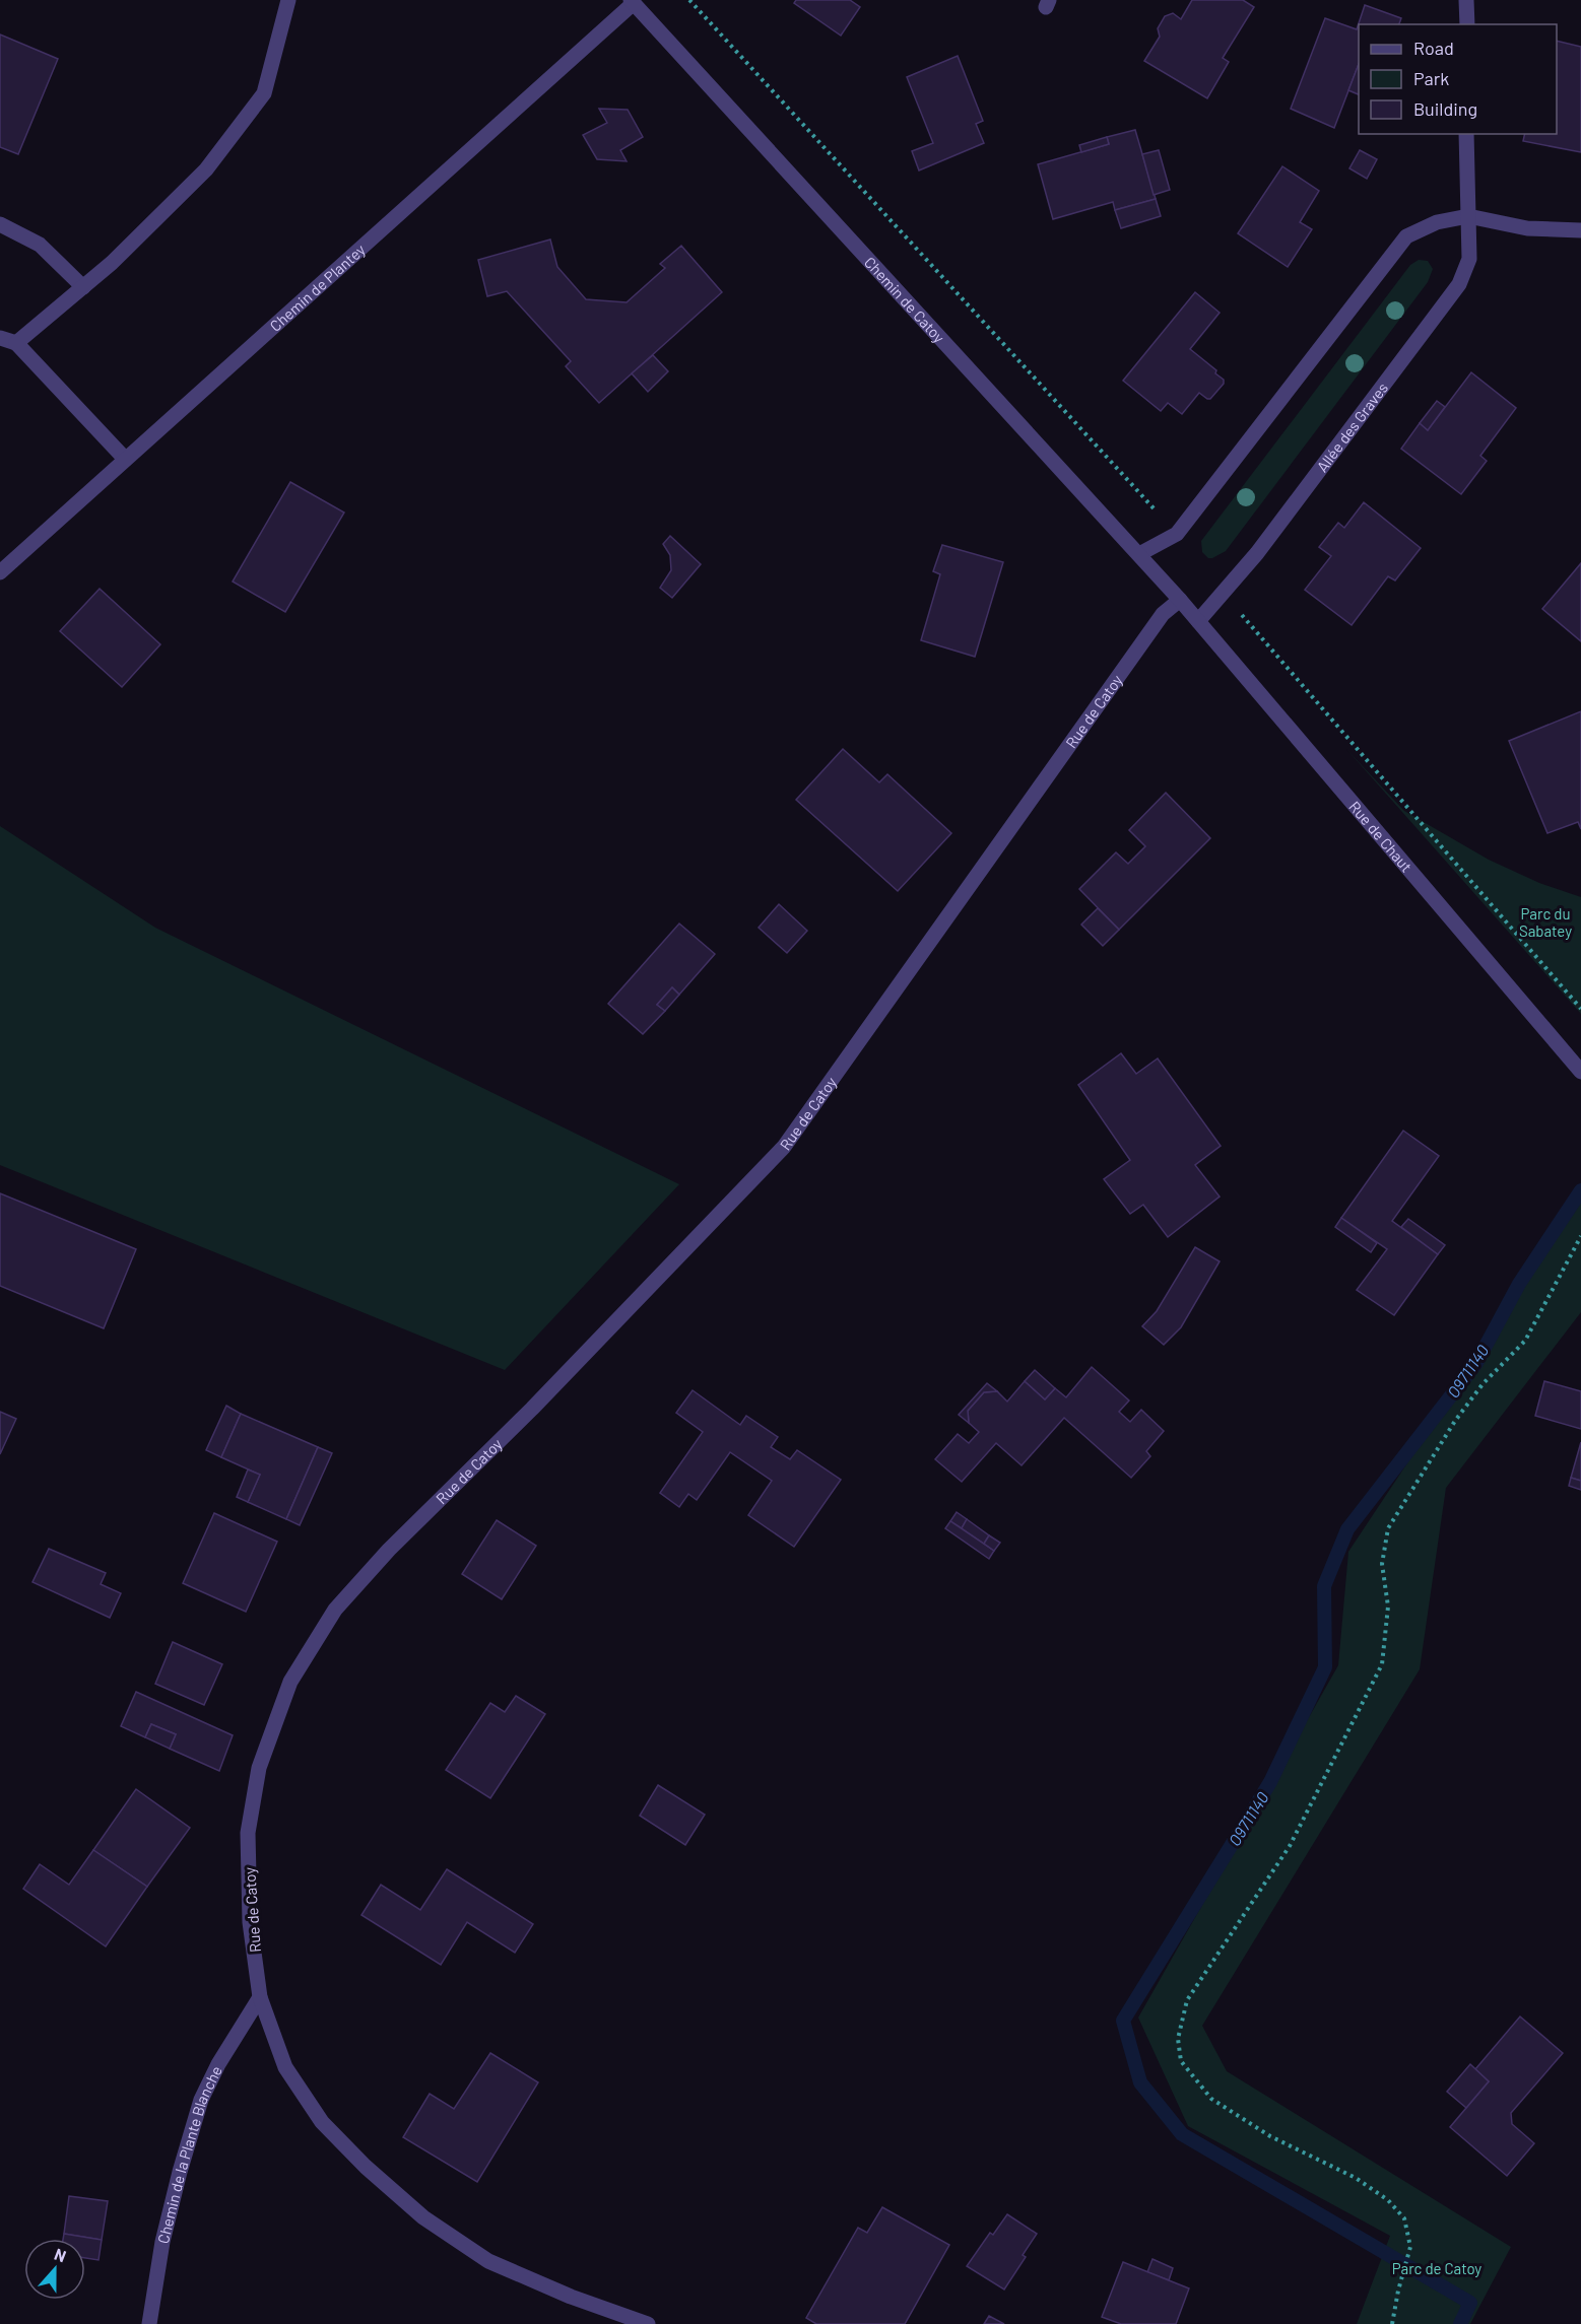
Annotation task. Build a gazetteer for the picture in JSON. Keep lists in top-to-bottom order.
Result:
{
  "streets": {
    "street": [
      "Chemin de Plantey",
      "Chemin de Catoy",
      "Allée des Graves",
      "Rue de Catoy",
      "Rue de Chaut",
      "Chemin de la Plante Blanche"
    ]
  },
  "crossings": [
    ["Chemin de Plantey", "Chemin de Catoy"],
    ["Chemin de Catoy", "Rue de Catoy"],
    ["Chemin de Catoy", "Rue de Chaut"],
    ["Allée des Graves", "Rue de Chaut"],
    ["Rue de Catoy", "Rue de Chaut"],
    ["Rue de Catoy", "Chemin de la Plante Blanche"]
  ],
  "water": ["O9711140"],
  "parks": ["Parc du Sabatey", "Parc de Catoy"],
  "legend": ["Road", "Park", "Building"],
  "north": "top"
}
